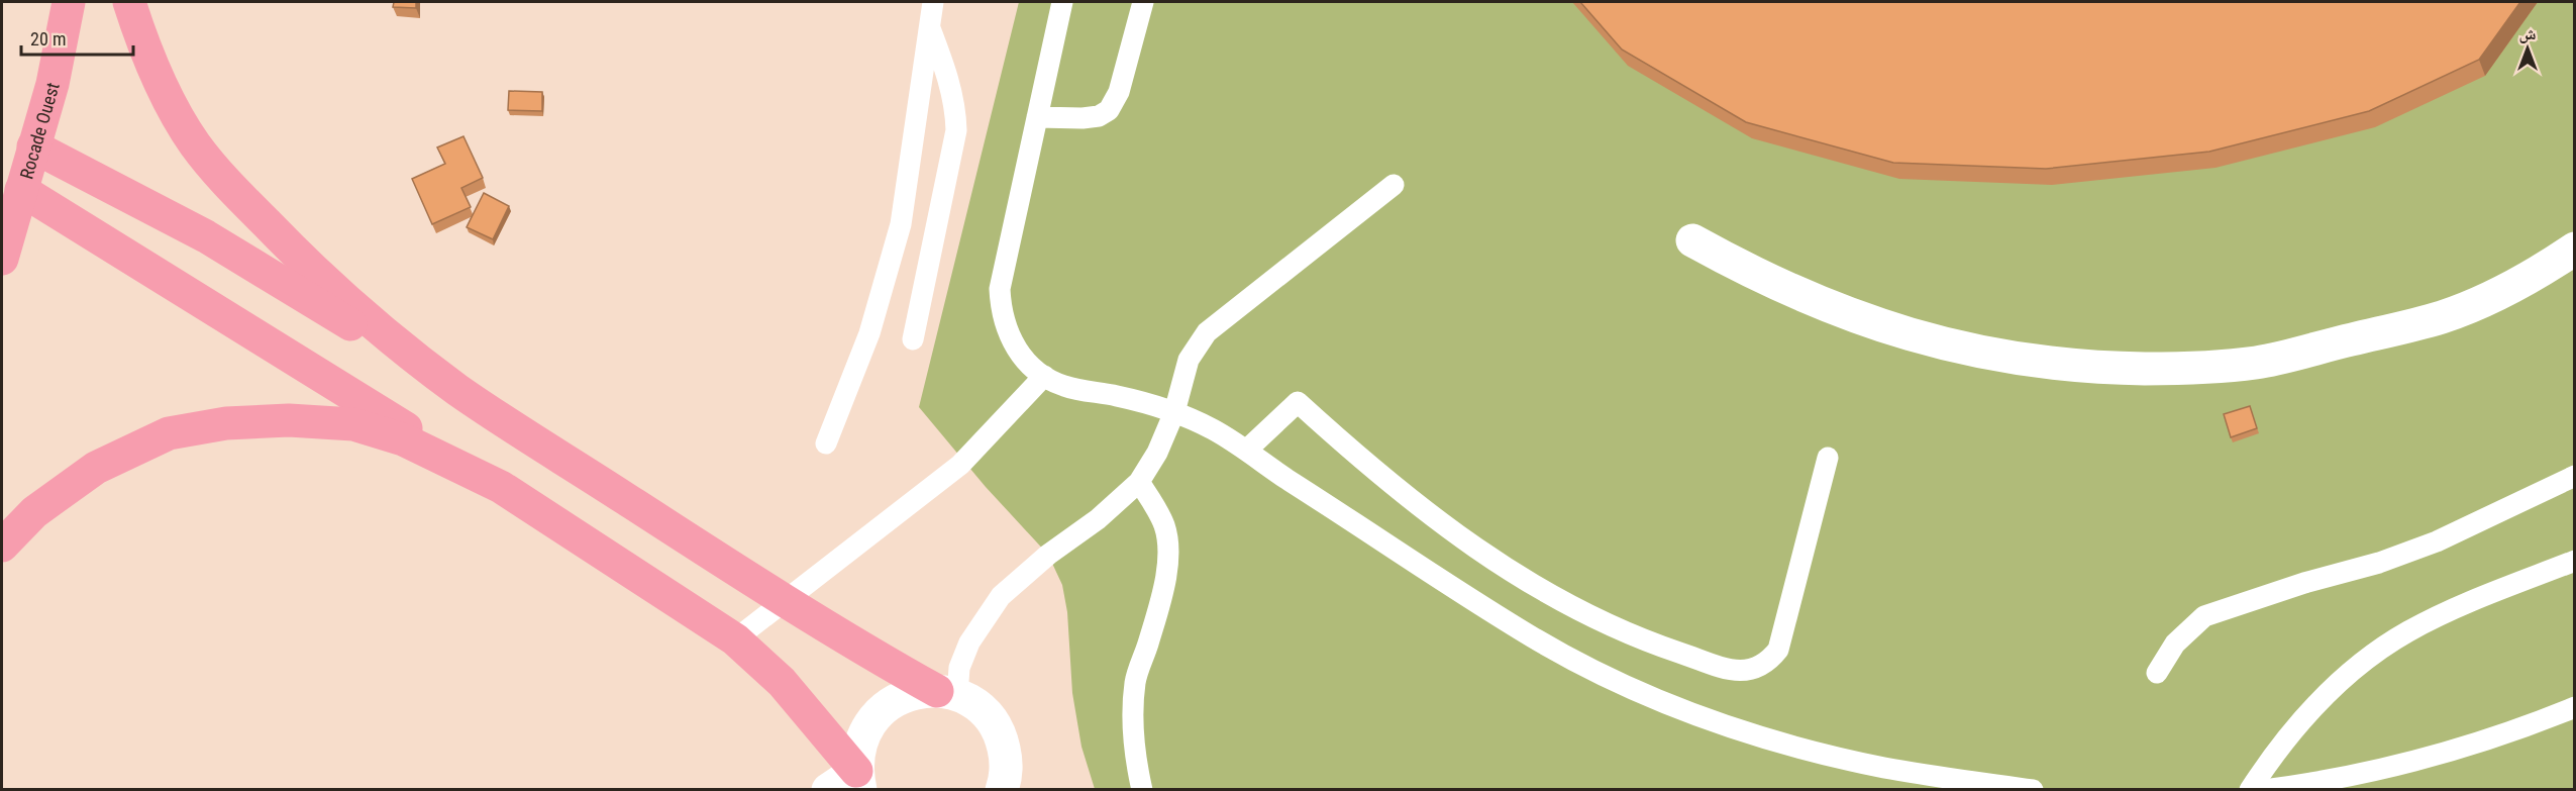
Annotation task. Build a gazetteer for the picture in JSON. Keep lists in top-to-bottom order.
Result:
{
  "streets": {
    "highway": ["Rocade Ouest"]
  },
  "scale_bar": "20 m",
  "north": "top"
}
